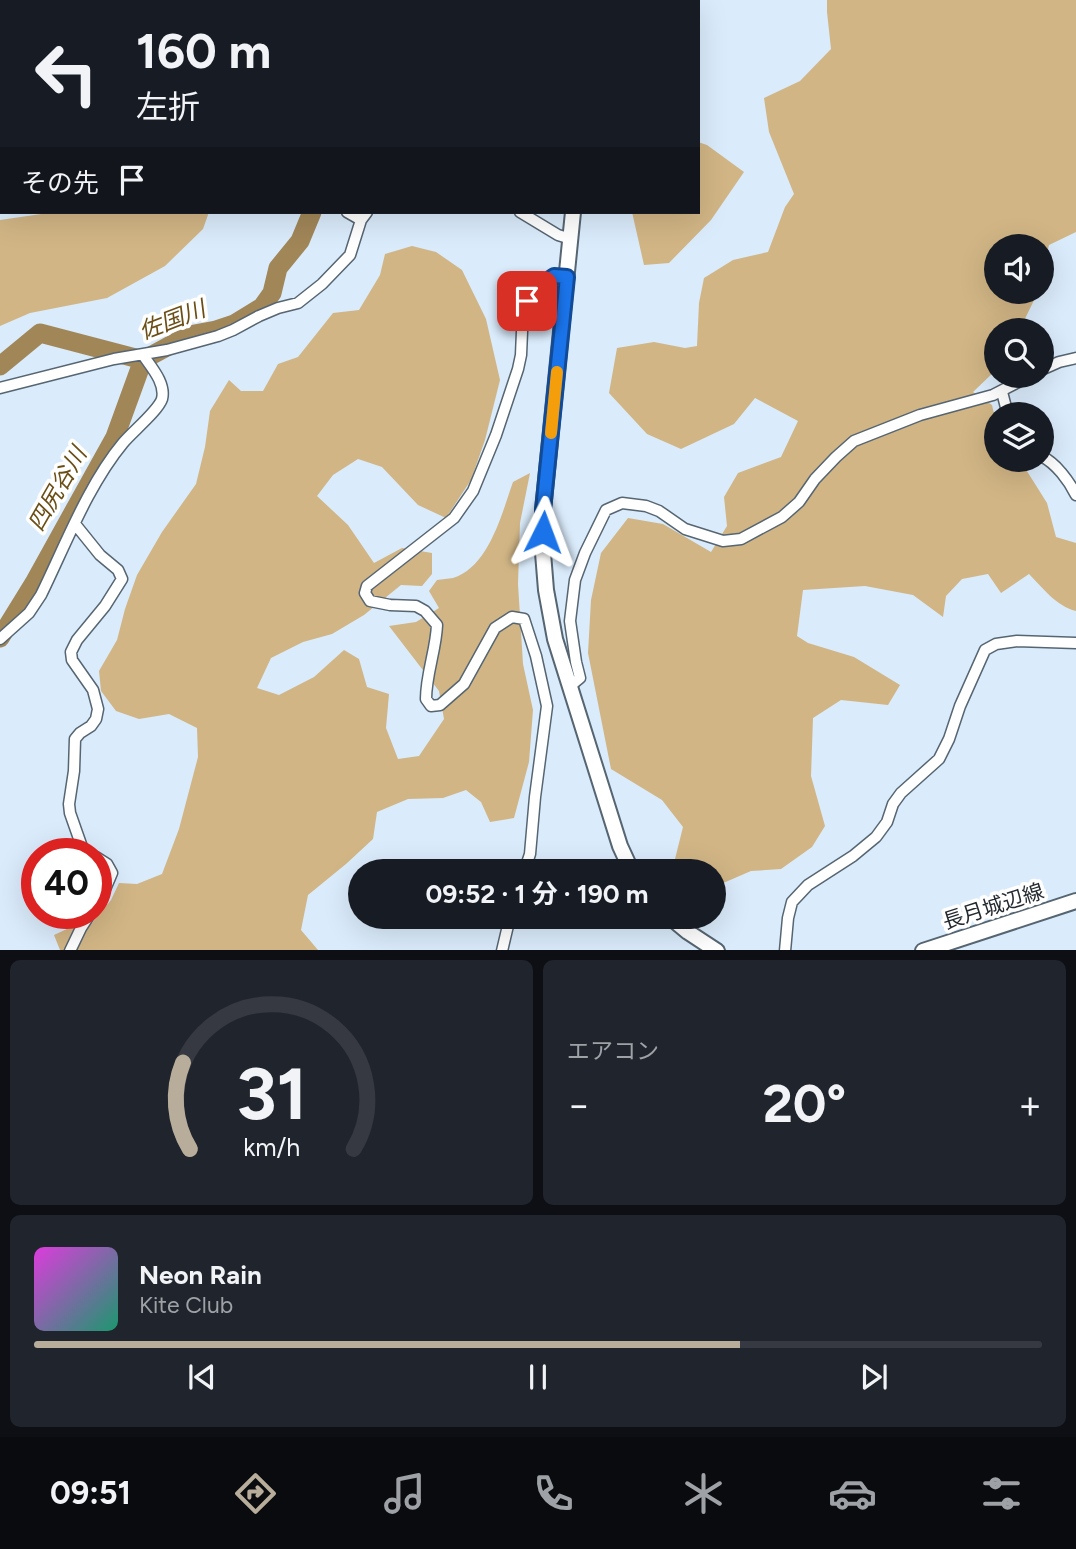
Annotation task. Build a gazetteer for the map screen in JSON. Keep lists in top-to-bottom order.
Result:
{
  "streets": {
    "street": ["長月城辺線"]
  },
  "water": ["佐国川", "四尻谷川"],
  "page": {
    "turn": ["160 m", "左折"],
    "then": "その先",
    "limit": "40",
    "trip": "09:52 · 1 分 · 190 m",
    "tile": "エアコン",
    "heat": ["−", "20°", "+"],
    "song": ["Neon Rain", "Kite Club"],
    "tabs": "09:51",
    "gauge": ["31", "km/h"]
  }
}
